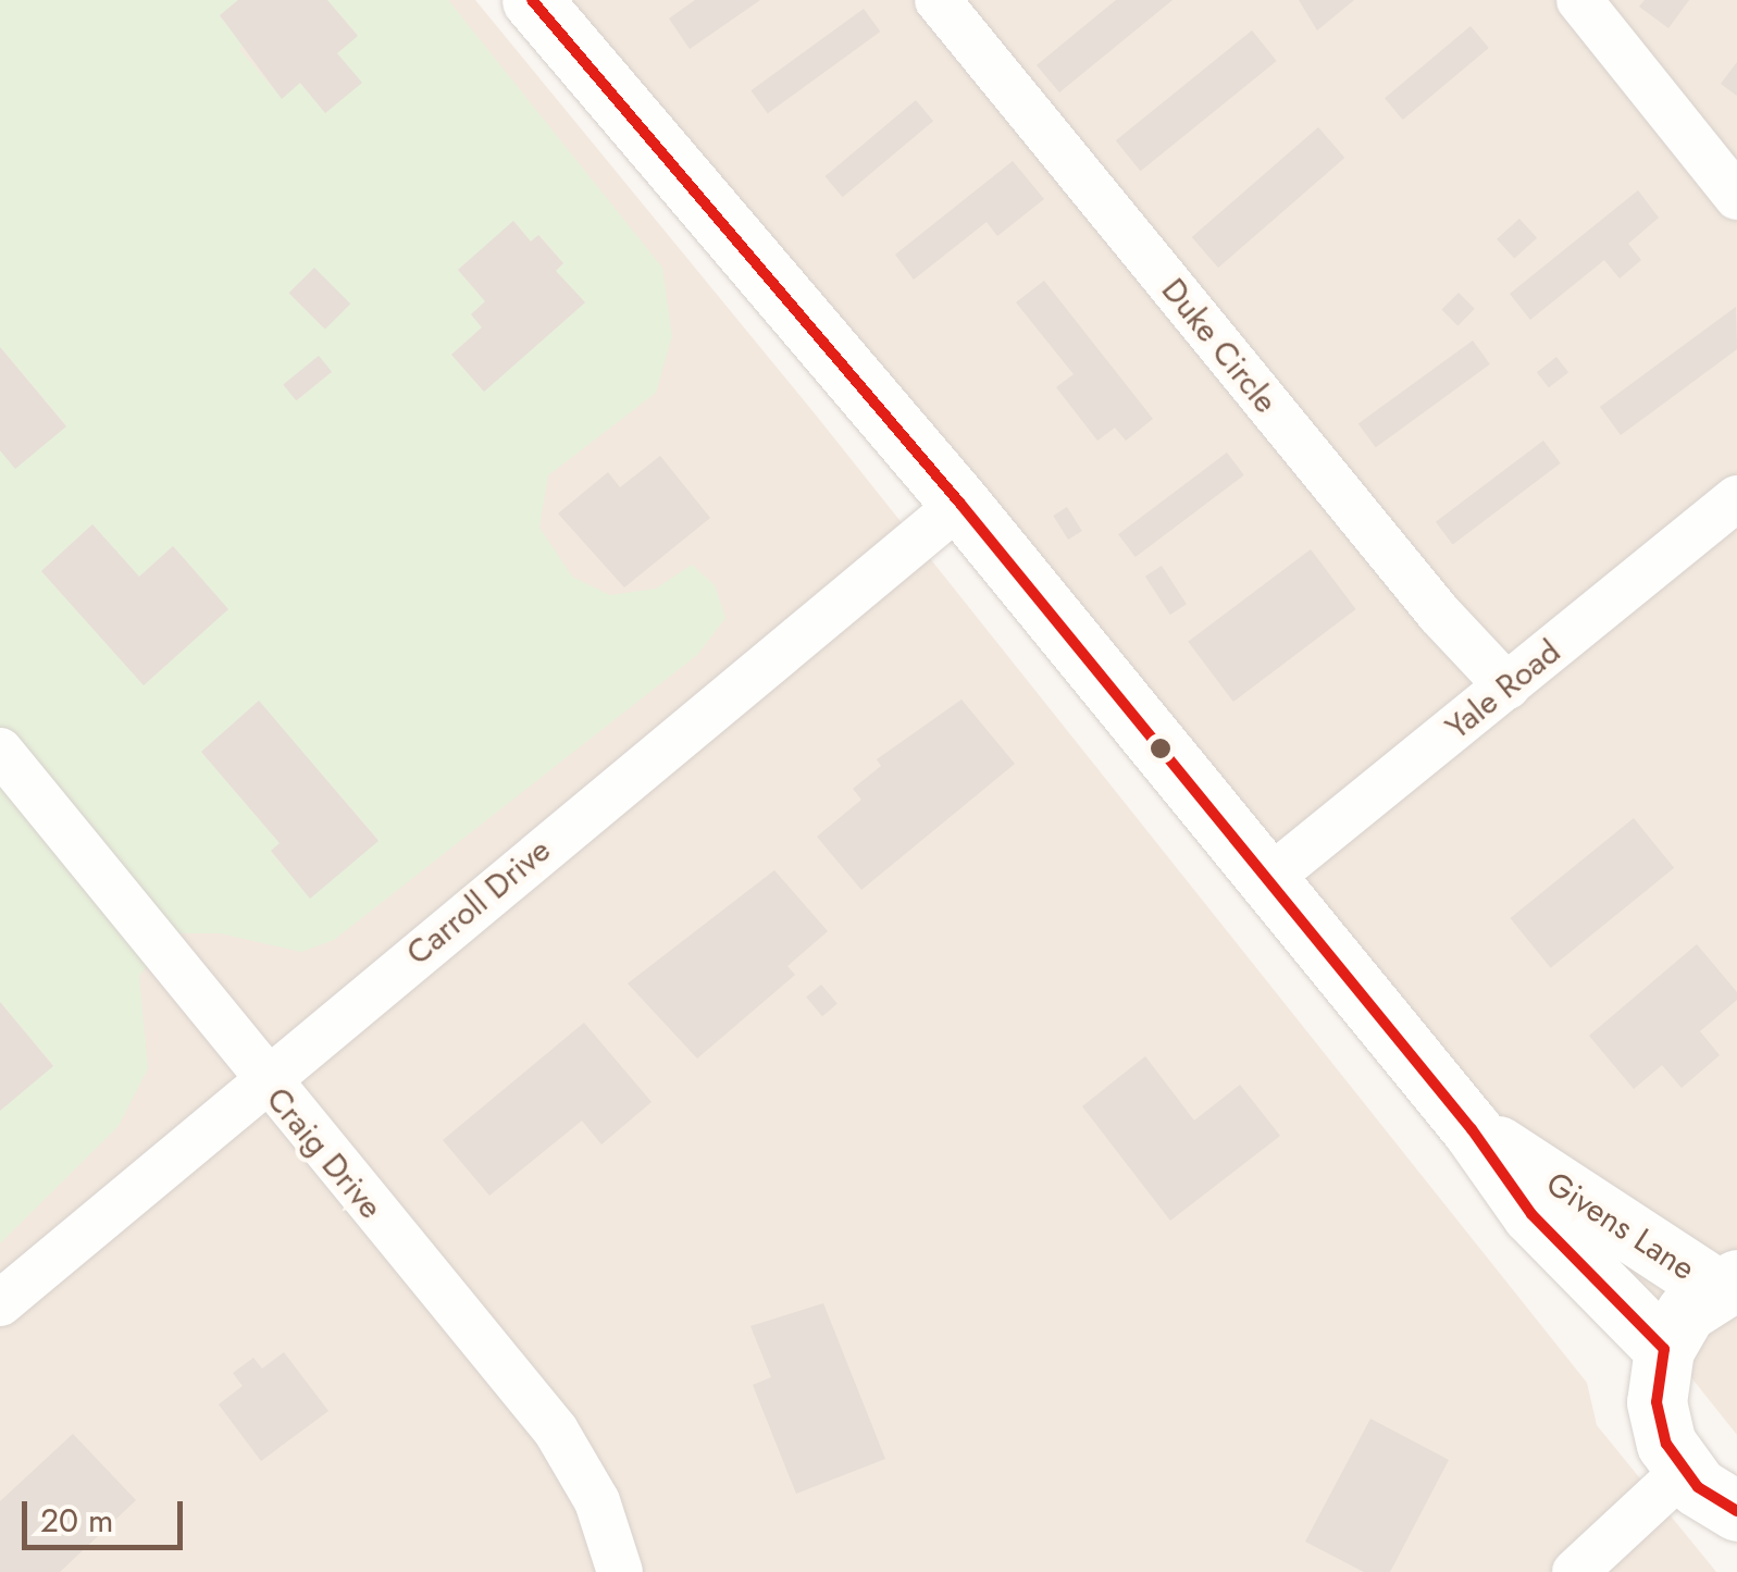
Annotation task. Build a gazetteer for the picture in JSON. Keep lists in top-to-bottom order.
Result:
{
  "streets": {
    "street": [
      "Duke Circle",
      "Yale Road",
      "Carroll Drive",
      "Craig Drive",
      "Givens Lane"
    ]
  },
  "crossings": [
    ["Duke Circle", "Yale Road"],
    ["Yale Road", "Givens Lane"],
    ["Carroll Drive", "Craig Drive"],
    ["Carroll Drive", "Givens Lane"]
  ],
  "scale_bar": "20 m"
}
